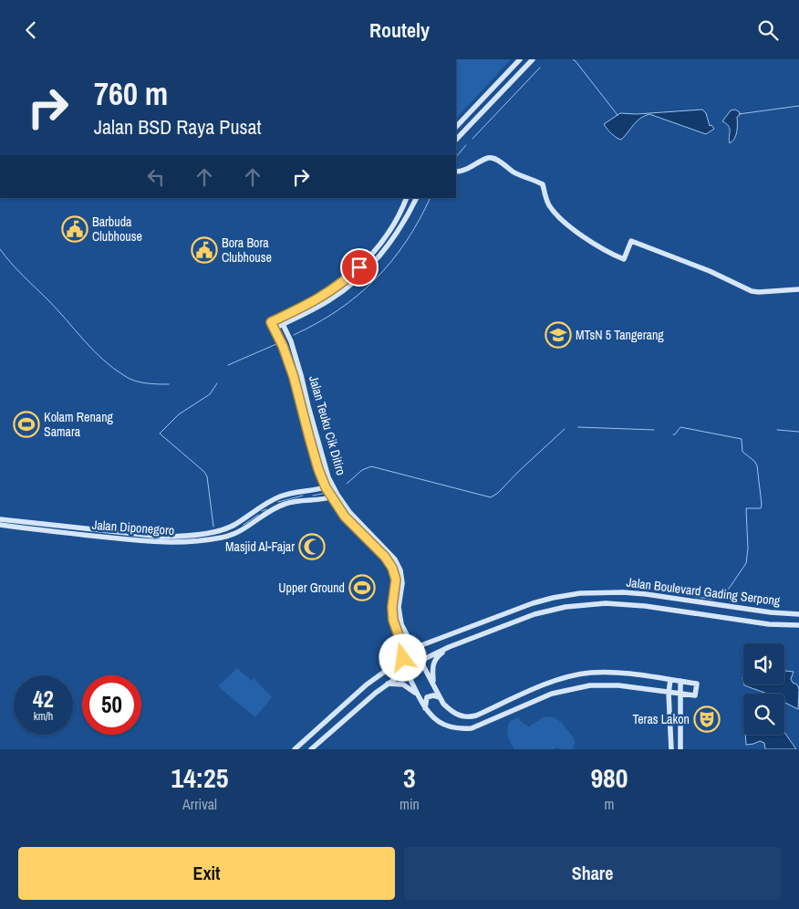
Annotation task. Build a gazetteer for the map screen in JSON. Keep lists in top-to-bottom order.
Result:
{
  "streets": {
    "main road": ["Jalan Teuku Cik Ditiro", "Jalan Diponegoro", "Jalan Boulevard Gading Serpong"]
  },
  "crossings": [
    ["Jalan Teuku Cik Ditiro", "Jalan Diponegoro"],
    ["Jalan Teuku Cik Ditiro", "Jalan Boulevard Gading Serpong"]
  ],
  "places": {
    "public building": ["Barbuda Clubhouse", "Bora Bora Clubhouse"],
    "school or university": ["MTsN 5 Tangerang"],
    "sports": ["Kolam Renang Samara", "Upper Ground"],
    "mosque": ["Masjid Al-Fajar"],
    "theatre": ["Teras Lakon"]
  },
  "page": {
    "header": "Routely",
    "turn": ["760 m", "Jalan BSD Raya Pusat"],
    "speed": "42 km/h",
    "limit": "50",
    "eta": [
      "14:25",
      "Arrival",
      "3",
      "min",
      "980",
      "m"
    ],
    "buttons": ["Exit", "Share"]
  }
}
